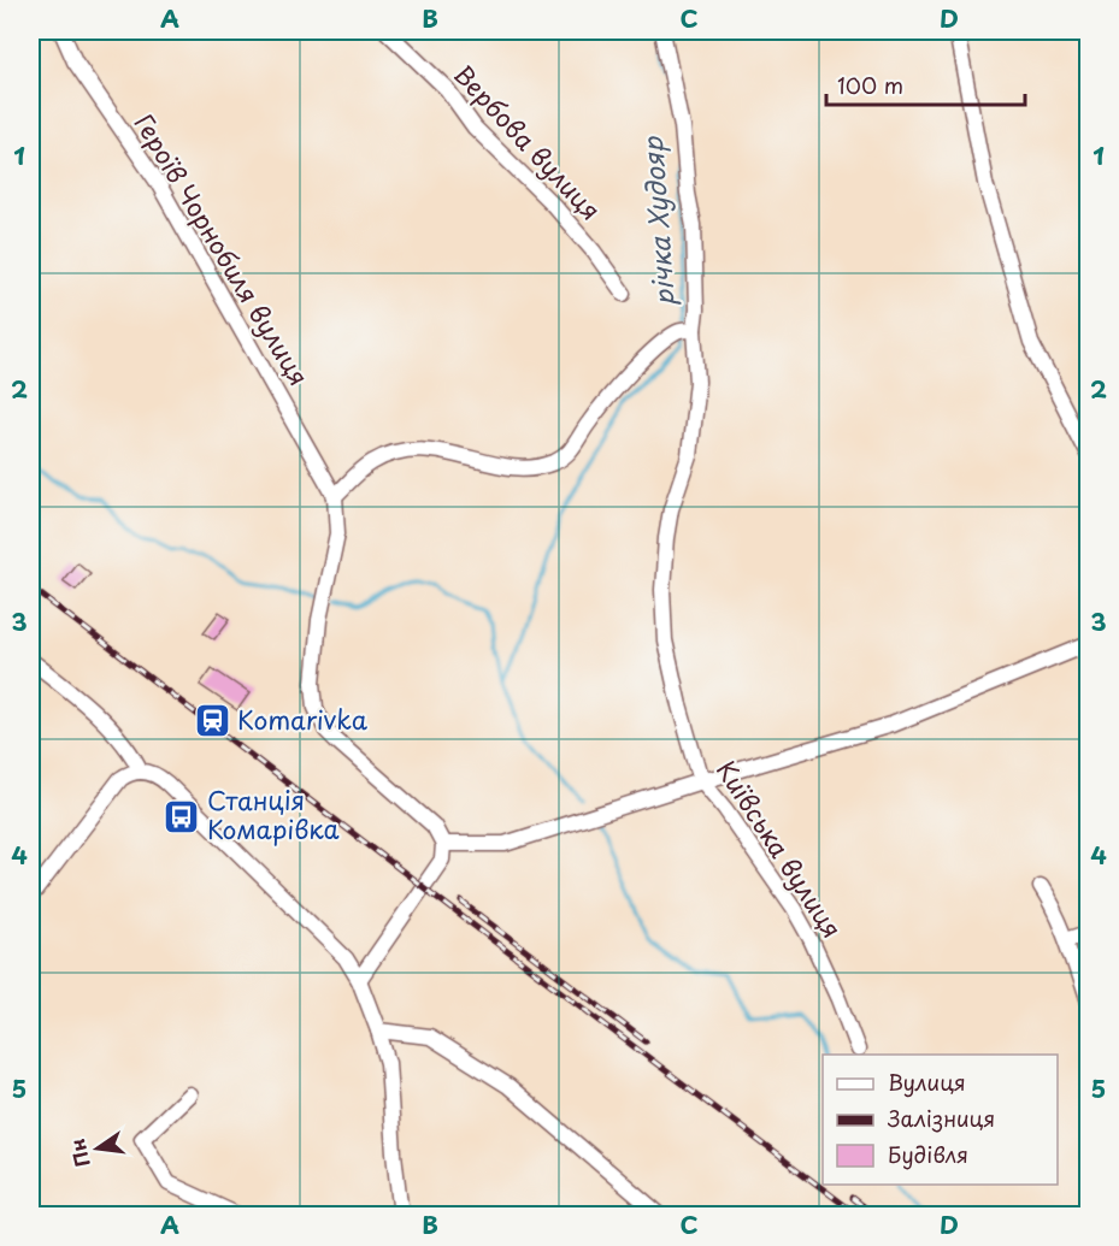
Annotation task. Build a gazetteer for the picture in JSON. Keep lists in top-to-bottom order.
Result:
{
  "streets": {
    "street": ["Вербова вулиця", "Героїв Чорнобиля вулиця", "Київська вулиця"]
  },
  "water": ["річка Худояр"],
  "places": {
    "station": ["Komarivka"],
    "bus stop": ["Станція Комарівка"]
  },
  "legend": ["Вулиця", "Залізниця", "Будівля"],
  "scale_bar": "100 m",
  "north": "left",
  "grid": {
    "columns": [
      "A",
      "B",
      "C",
      "D"
    ],
    "rows": [
      "1",
      "2",
      "3",
      "4",
      "5"
    ]
  }
}
